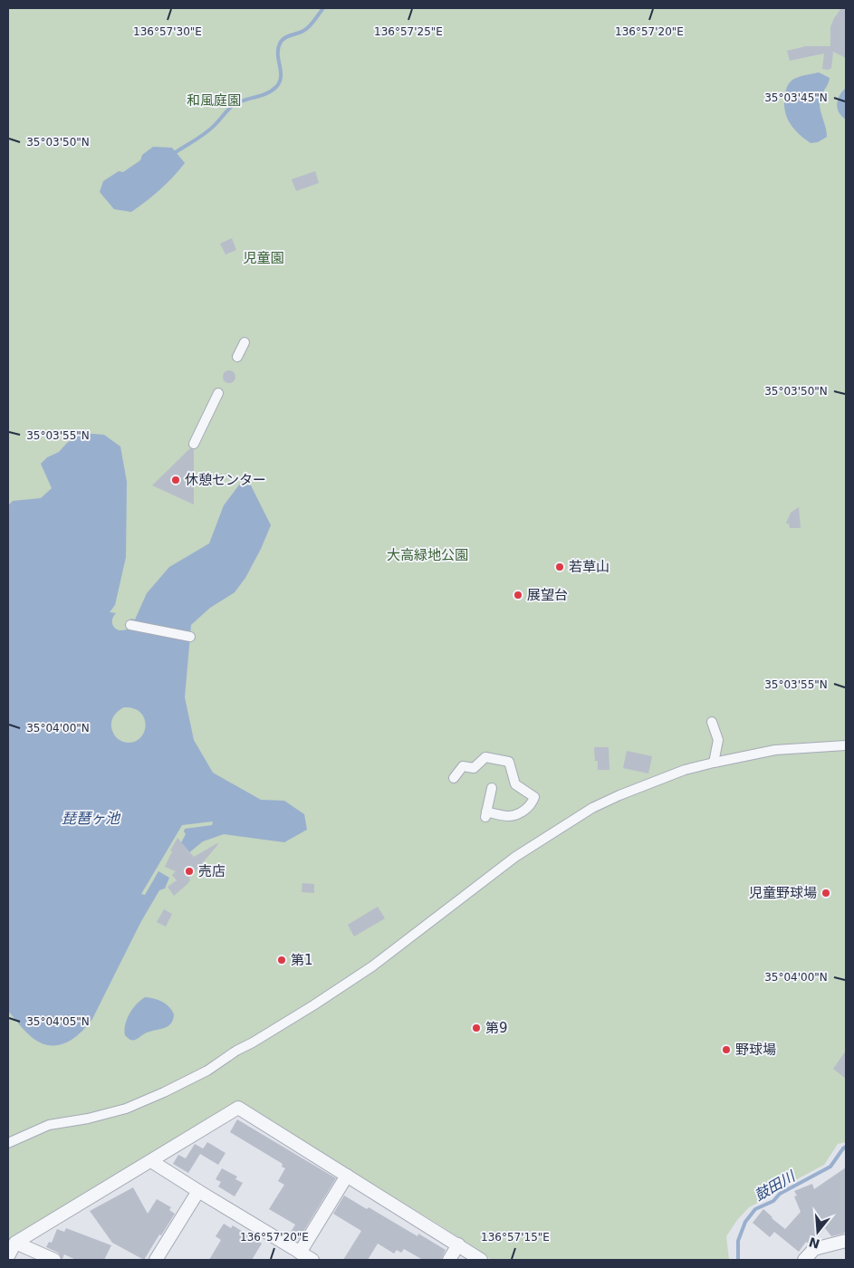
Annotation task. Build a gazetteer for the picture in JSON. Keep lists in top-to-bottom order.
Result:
{
  "water": ["琵琶ヶ池", "鼓田川"],
  "parks": ["和風庭園", "児童園", "大高緑地公園"],
  "places": [
    "休憩センター",
    "若草山",
    "展望台",
    "売店",
    "児童野球場",
    "第1",
    "第9",
    "野球場"
  ],
  "north": "bottom",
  "coordinates": [
    "136°57'30\"E",
    "136°57'25\"E",
    "136°57'20\"E",
    "35°03'45\"N",
    "35°03'50\"N",
    "35°03'55\"N",
    "35°04'00\"N",
    "35°04'05\"N",
    "136°57'15\"E"
  ]
}
